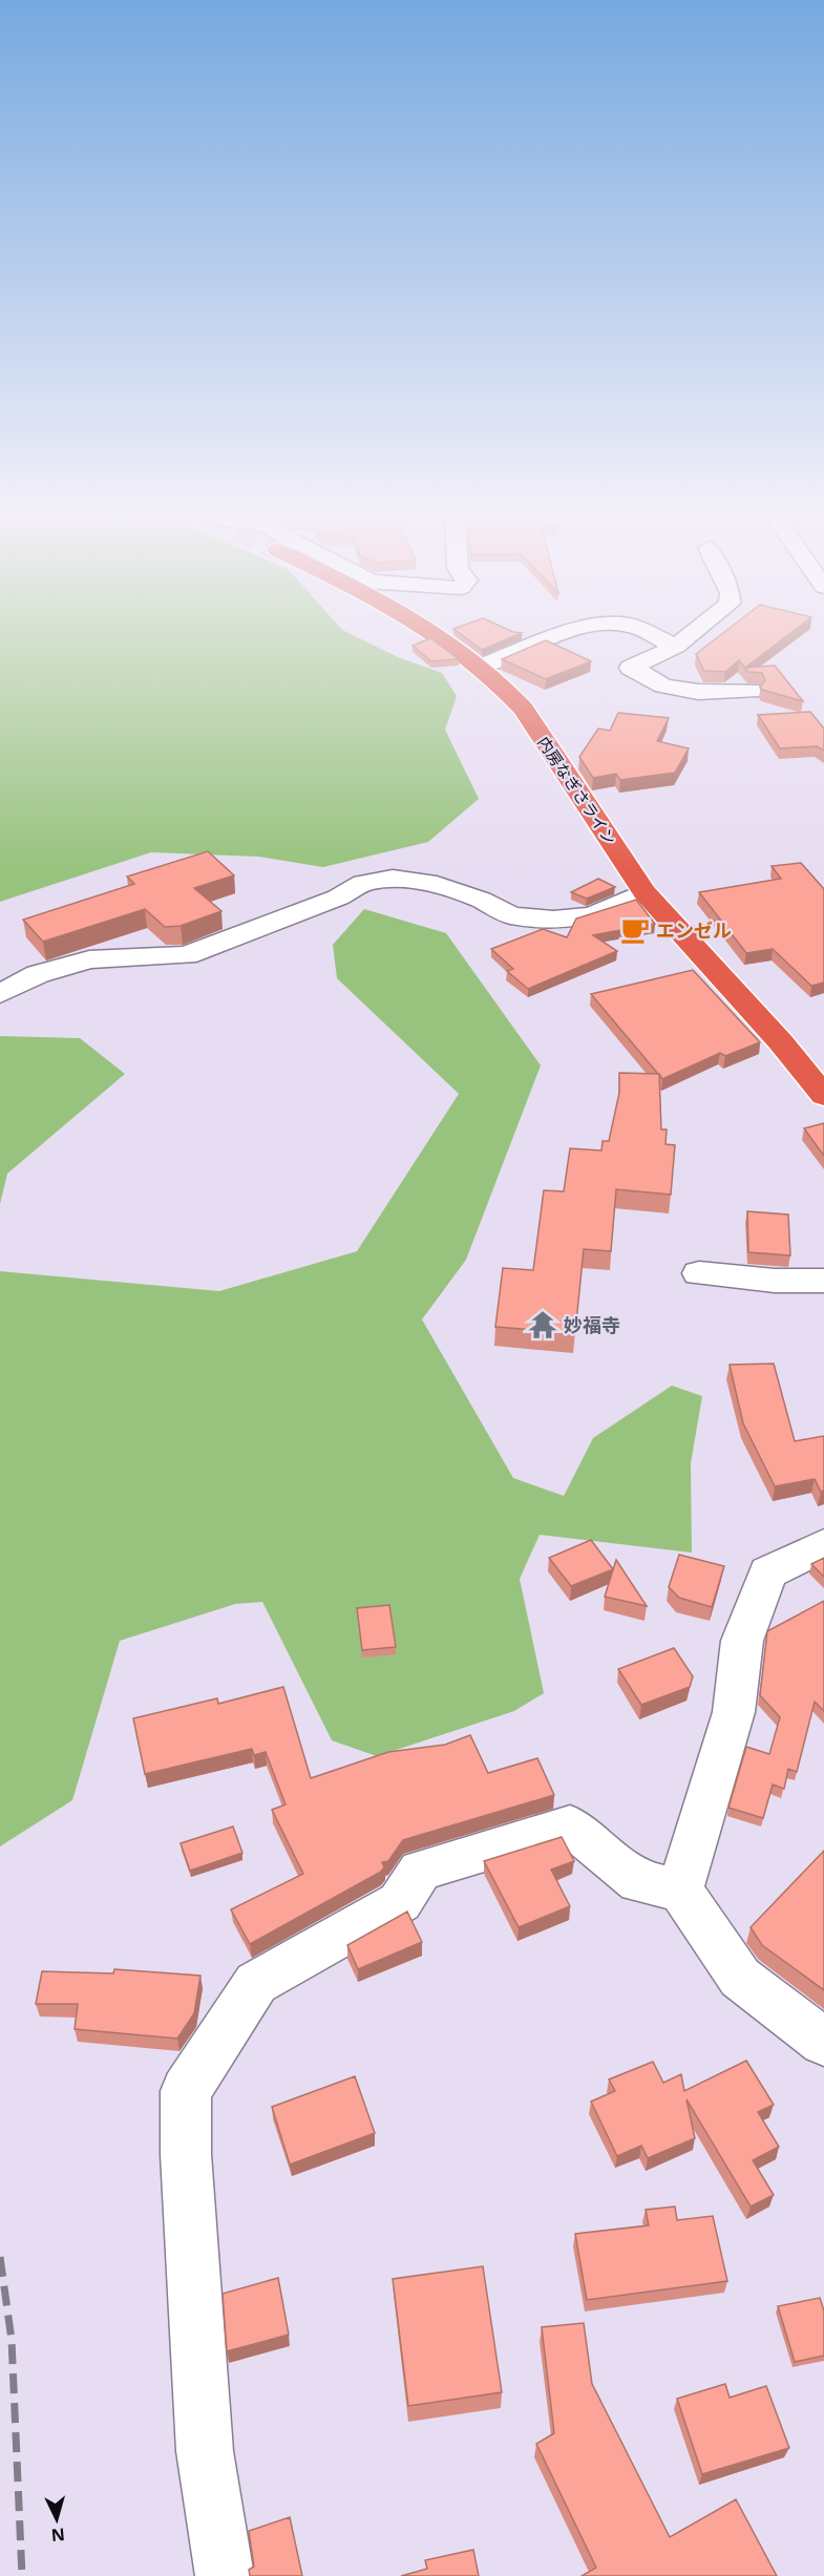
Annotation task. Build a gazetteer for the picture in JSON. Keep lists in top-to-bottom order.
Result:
{
  "streets": {
    "highway": ["内房なぎさライン"]
  },
  "places": {
    "cafe": ["エンゼル"],
    "temple": ["妙福寺"]
  },
  "north": "bottom"
}
